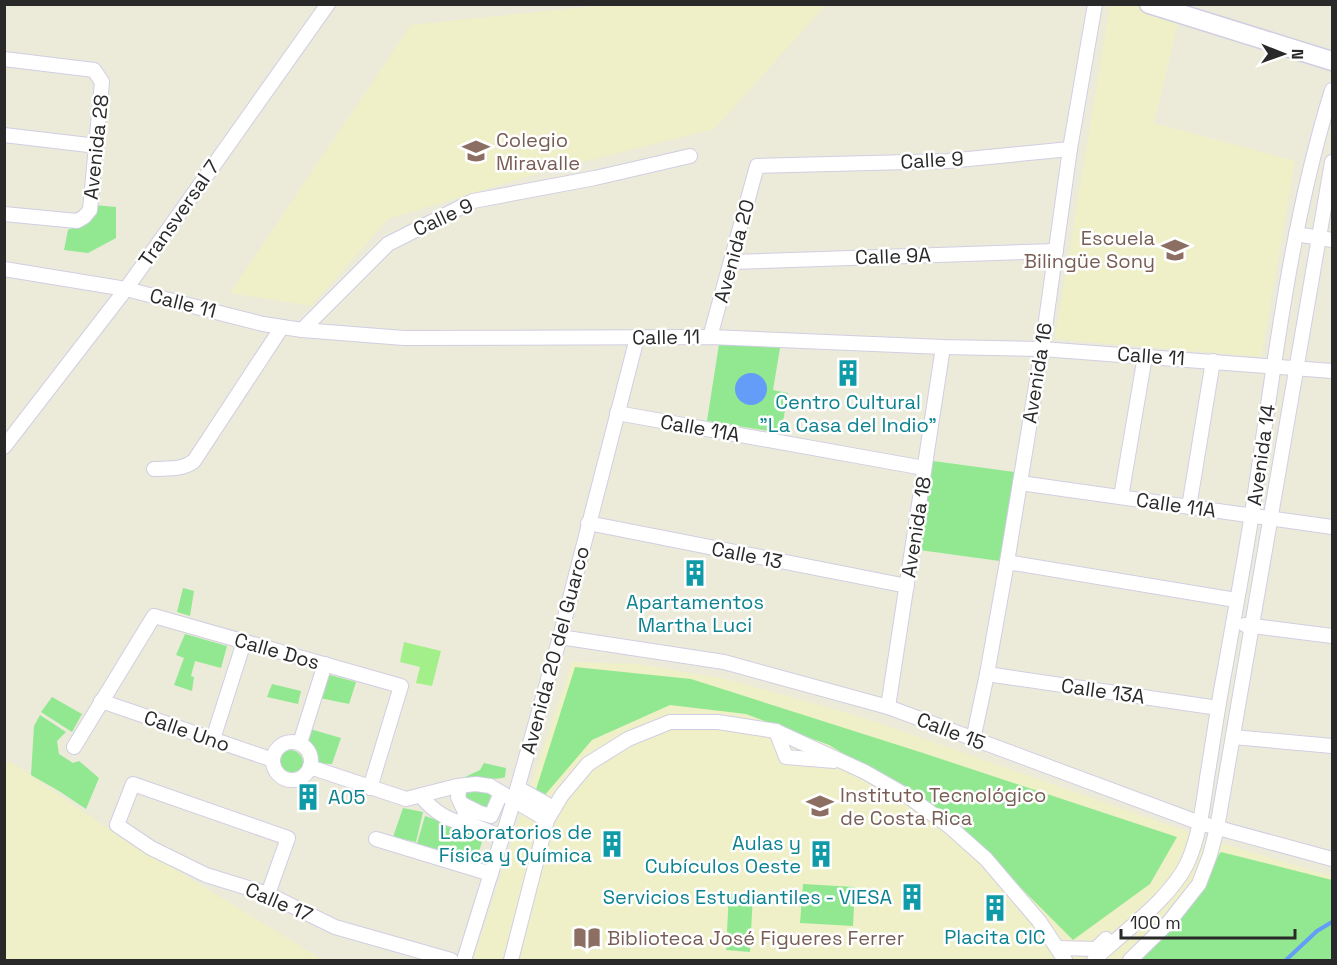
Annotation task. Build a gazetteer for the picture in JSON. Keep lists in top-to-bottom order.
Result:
{
  "streets": {
    "street": [
      "Avenida 28",
      "Calle 9",
      "Transversal 7",
      "Avenida 20",
      "Calle 9A",
      "Calle 11",
      "Avenida 16",
      "Calle 11A",
      "Avenida 14",
      "Avenida 18",
      "Calle 13",
      "Avenida 20 del Guarco",
      "Calle Dos",
      "Calle 13A",
      "Calle Uno",
      "Calle 15",
      "Calle 17"
    ]
  },
  "crossings": [
    ["Calle 9", "Avenida 20"],
    ["Calle 9", "Calle 11"],
    ["Calle 9", "Avenida 16"],
    ["Transversal 7", "Calle 11"],
    ["Avenida 20", "Calle 9A"],
    ["Avenida 20", "Calle 11"],
    ["Calle 9A", "Avenida 16"],
    ["Calle 11", "Avenida 16"],
    ["Calle 11", "Avenida 14"],
    ["Calle 11", "Avenida 18"],
    ["Calle 11", "Avenida 20 del Guarco"],
    ["Avenida 16", "Calle 11A"],
    ["Avenida 16", "Calle 13A"],
    ["Avenida 16", "Calle 15"],
    ["Calle 11A", "Avenida 14"],
    ["Calle 11A", "Avenida 18"],
    ["Calle 11A", "Avenida 20 del Guarco"],
    ["Avenida 14", "Calle 13A"],
    ["Avenida 14", "Calle 15"],
    ["Avenida 18", "Calle 13"],
    ["Avenida 18", "Calle 15"],
    ["Calle 13", "Avenida 20 del Guarco"],
    ["Avenida 20 del Guarco", "Calle 15"],
    ["Calle Dos", "Calle Uno"]
  ],
  "places": {
    "school or university": ["Colegio Miravalle", "Escuela Bilingüe Sony", "Instituto Tecnológico de Costa Rica"],
    "building": [
      "Centro Cultural \"La Casa del Indio\"",
      "Apartamentos Martha Luci",
      "A05",
      "Laboratorios de Física y Química",
      "Aulas y Cubículos Oeste",
      "Servicios Estudiantiles - VIESA",
      "Placita CIC"
    ],
    "library": ["Biblioteca José Figueres Ferrer"]
  },
  "scale_bar": "100 m",
  "north": "right"
}
